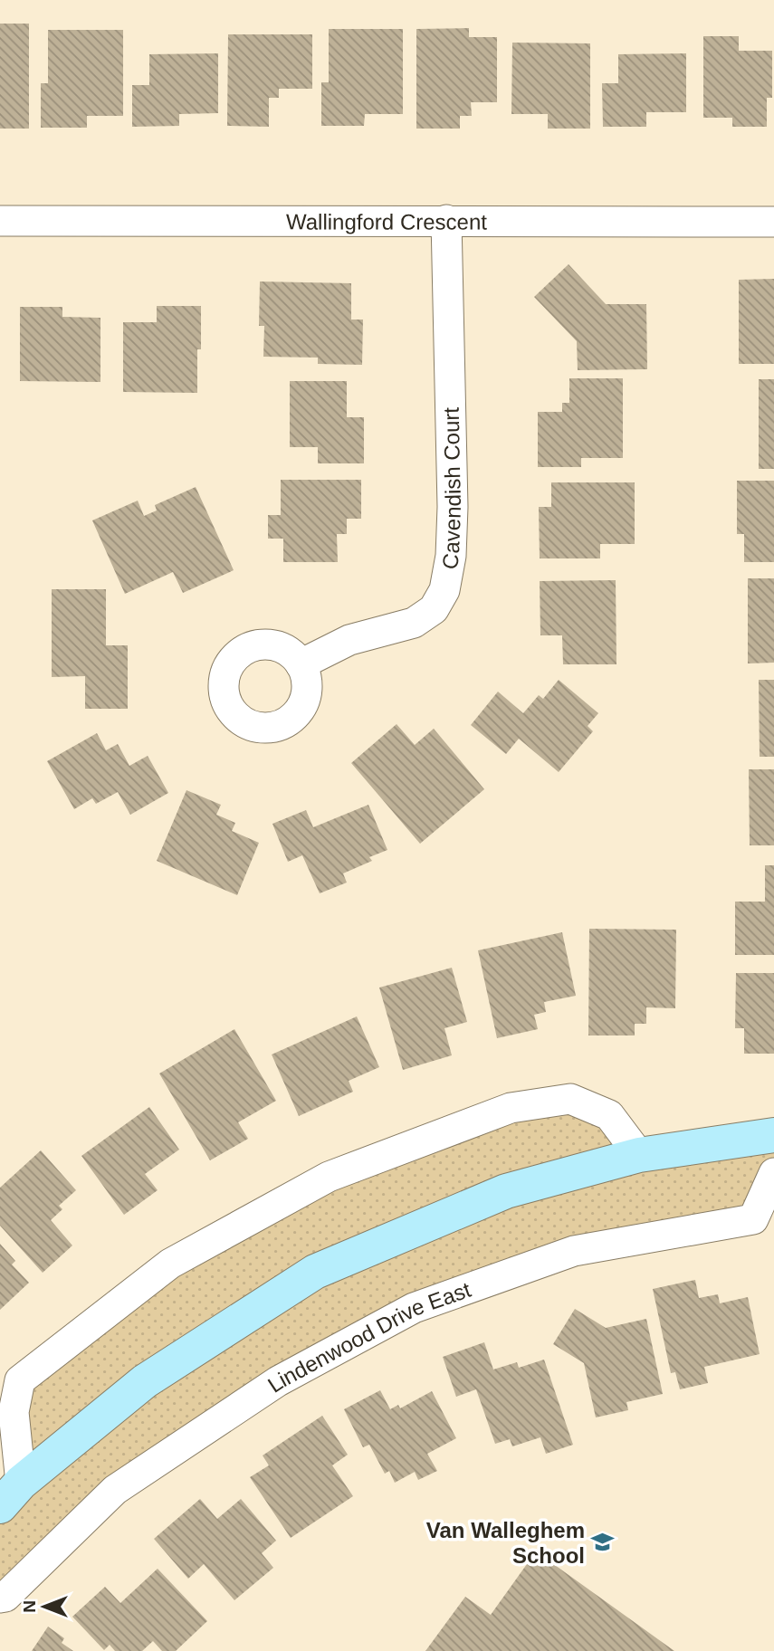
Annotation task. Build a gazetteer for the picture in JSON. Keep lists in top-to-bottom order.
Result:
{
  "streets": {
    "street": ["Wallingford Crescent", "Cavendish Court", "Lindenwood Drive East"]
  },
  "crossings": [
    ["Wallingford Crescent", "Cavendish Court"]
  ],
  "places": {
    "school or university": ["Van Walleghem School"]
  },
  "north": "left"
}
